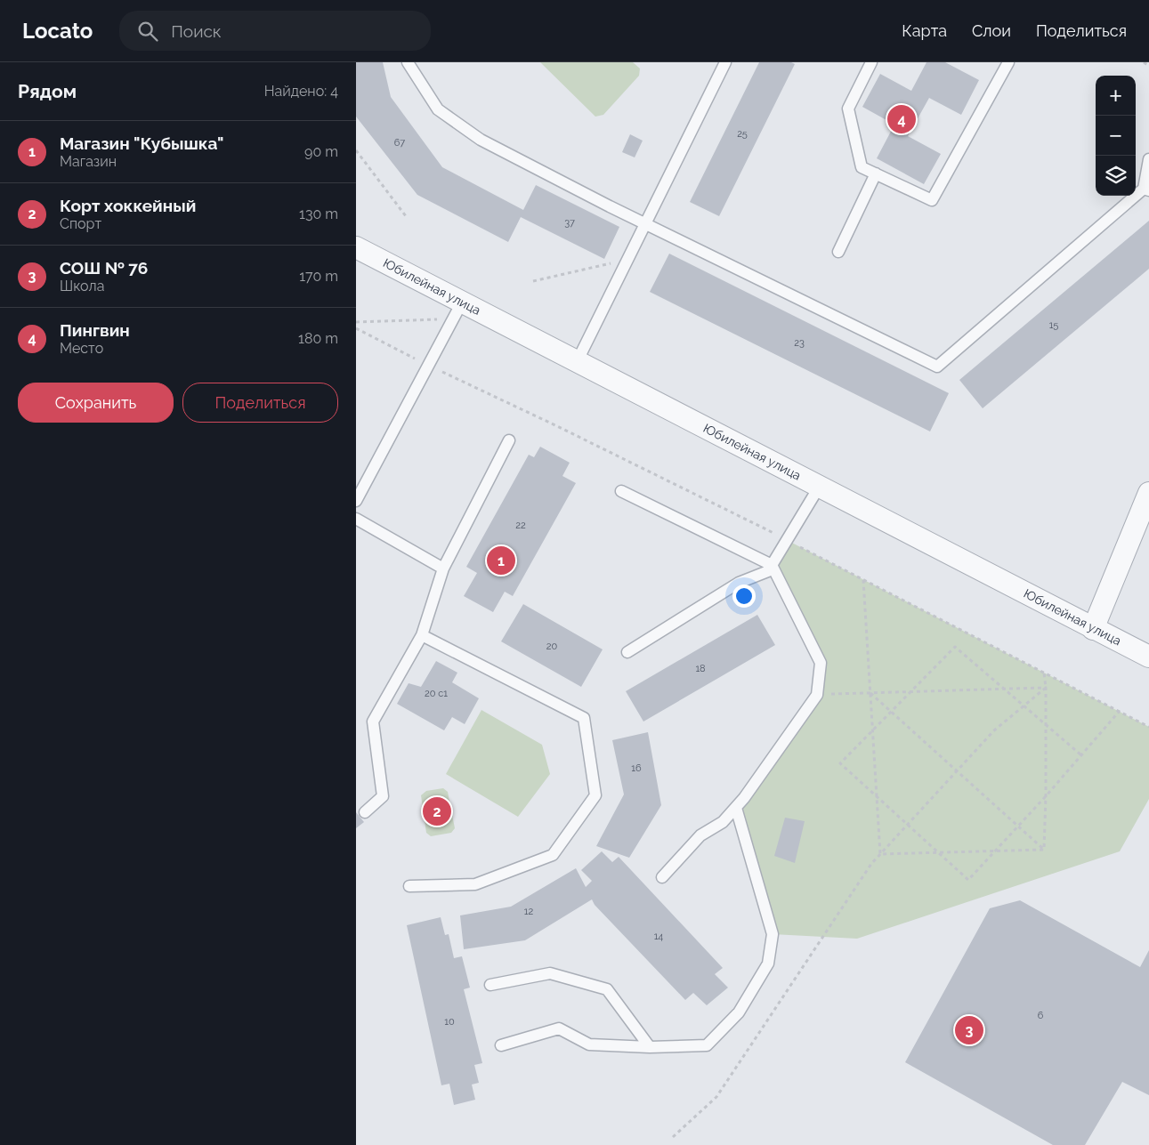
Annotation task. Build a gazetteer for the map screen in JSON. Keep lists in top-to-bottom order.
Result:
{
  "streets": {
    "street": ["Юбилейная улица"]
  },
  "house_numbers": [
    "25",
    "67",
    "37",
    "15",
    "23",
    "22",
    "20",
    "18",
    "20 с1",
    "16",
    "12",
    "14",
    "6",
    "10"
  ],
  "page": {
    "header": "Locato",
    "search": "Поиск",
    "nav": ["Карта", "Слои", "Поделиться"],
    "heading": ["Рядом", "Найдено: 4"],
    "map_buttons": ["+", "−"],
    "pins": [
      "4",
      "1",
      "2",
      "3"
    ],
    "list": [
      {
        "mark": "1",
        "name": "Магазин \"Кубышка\"",
        "note": "Магазин",
        "value": "90 m"
      },
      {
        "mark": "2",
        "name": "Корт хоккейный",
        "note": "Спорт",
        "value": "130 m"
      },
      {
        "mark": "3",
        "name": "СОШ № 76",
        "note": "Школа",
        "value": "170 m"
      },
      {
        "mark": "4",
        "name": "Пингвин",
        "note": "Место",
        "value": "180 m"
      }
    ],
    "buttons": ["Сохранить", "Поделиться"]
  }
}
